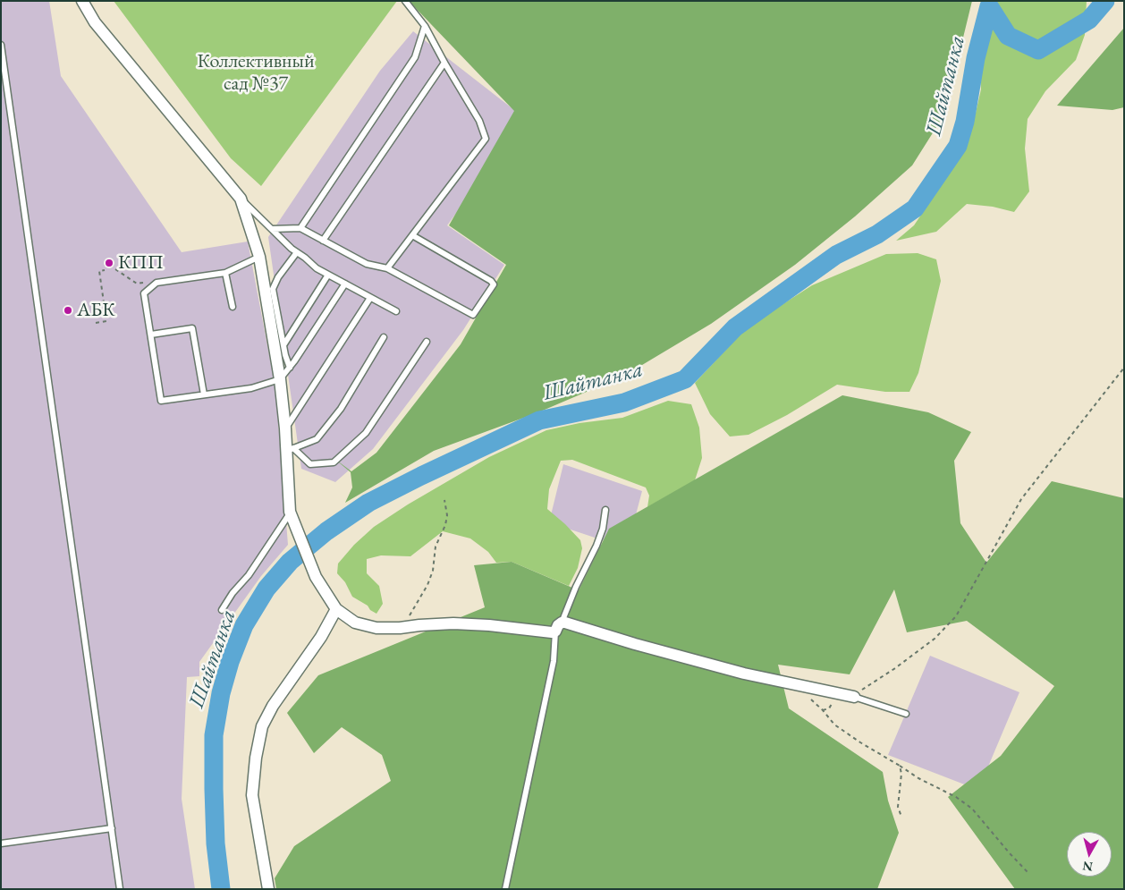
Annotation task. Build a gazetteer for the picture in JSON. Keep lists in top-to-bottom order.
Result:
{
  "water": ["Шайтанка"],
  "parks": ["Коллективный сад №37"],
  "places": ["КПП", "АБК"],
  "north": "bottom"
}
